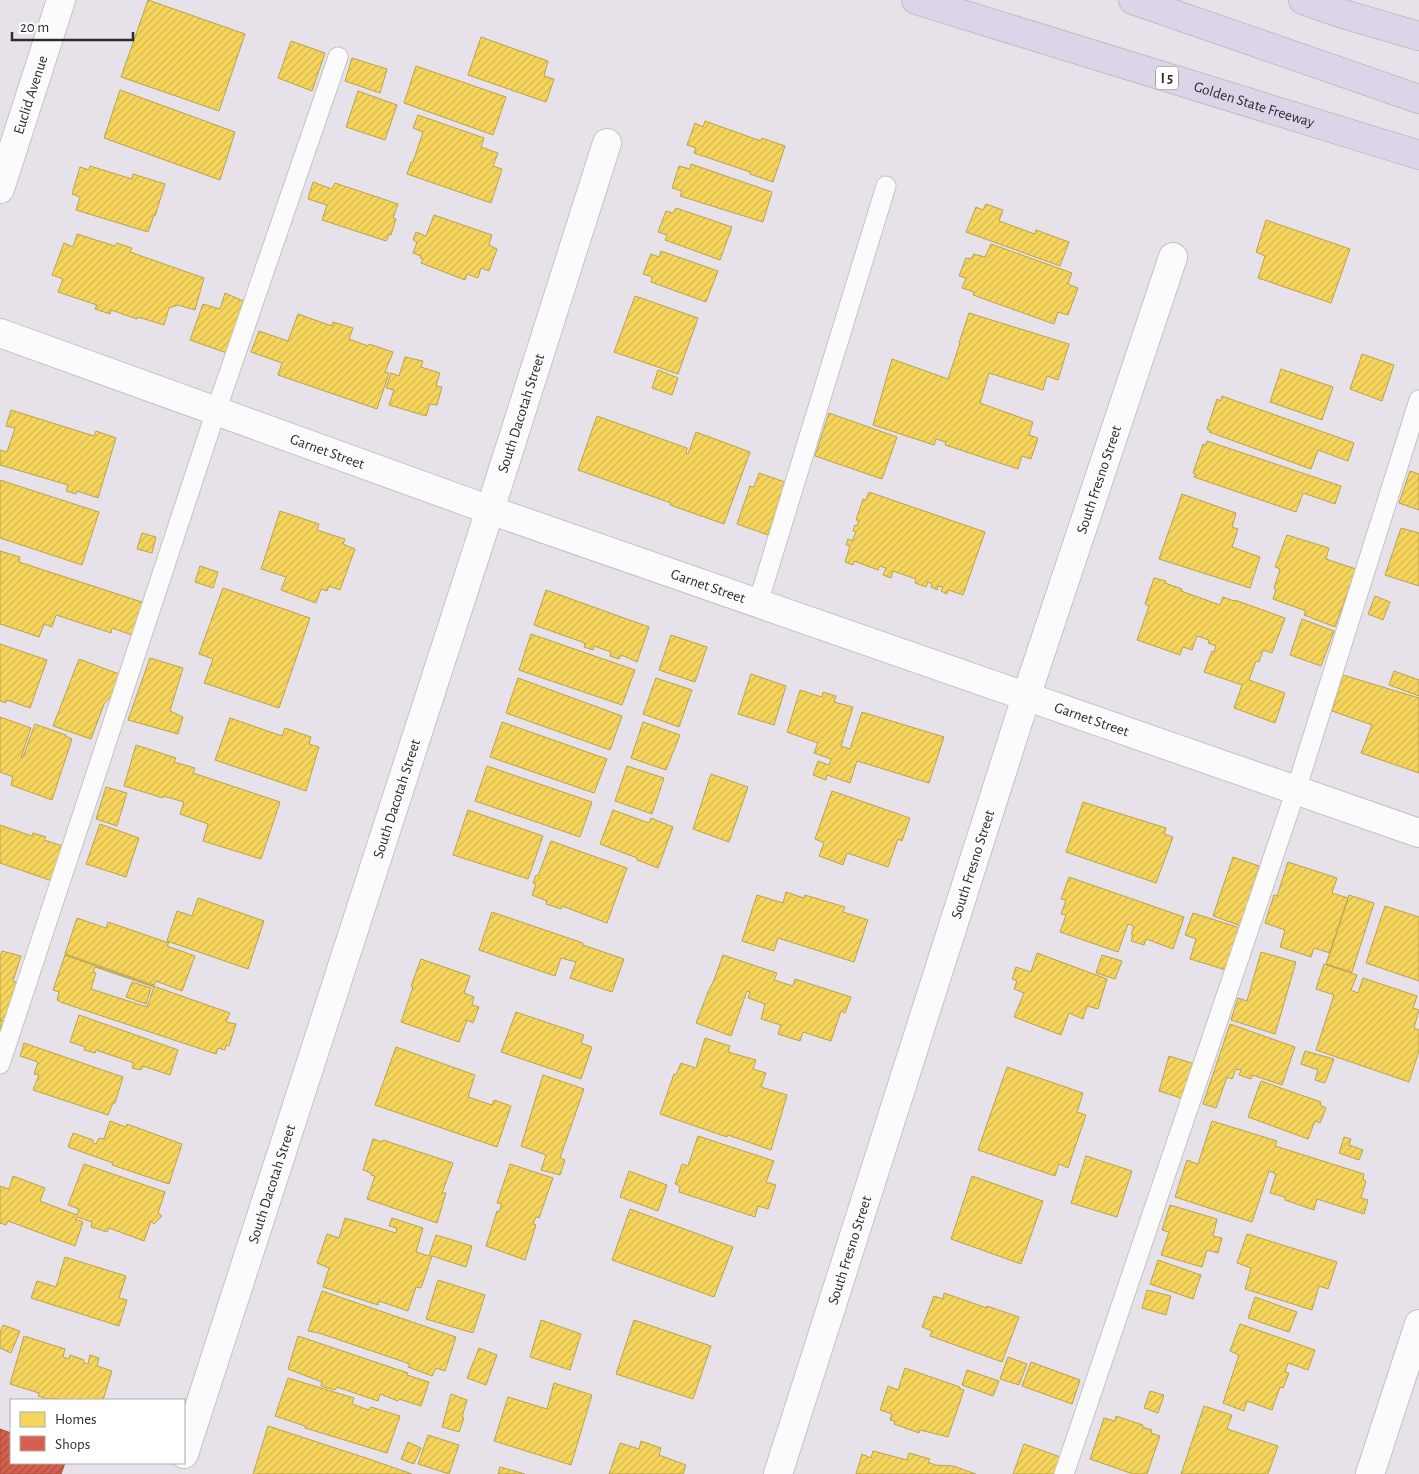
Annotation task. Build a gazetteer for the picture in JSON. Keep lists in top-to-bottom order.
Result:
{
  "streets": {
    "highway": ["I 5", "Golden State Freeway"],
    "street": [
      "Euclid Avenue",
      "South Dacotah Street",
      "Garnet Street",
      "South Fresno Street"
    ]
  },
  "crossings": [
    ["South Dacotah Street", "Garnet Street"],
    ["Garnet Street", "South Fresno Street"]
  ],
  "legend": ["Homes", "Shops"],
  "scale_bar": "20 m"
}
